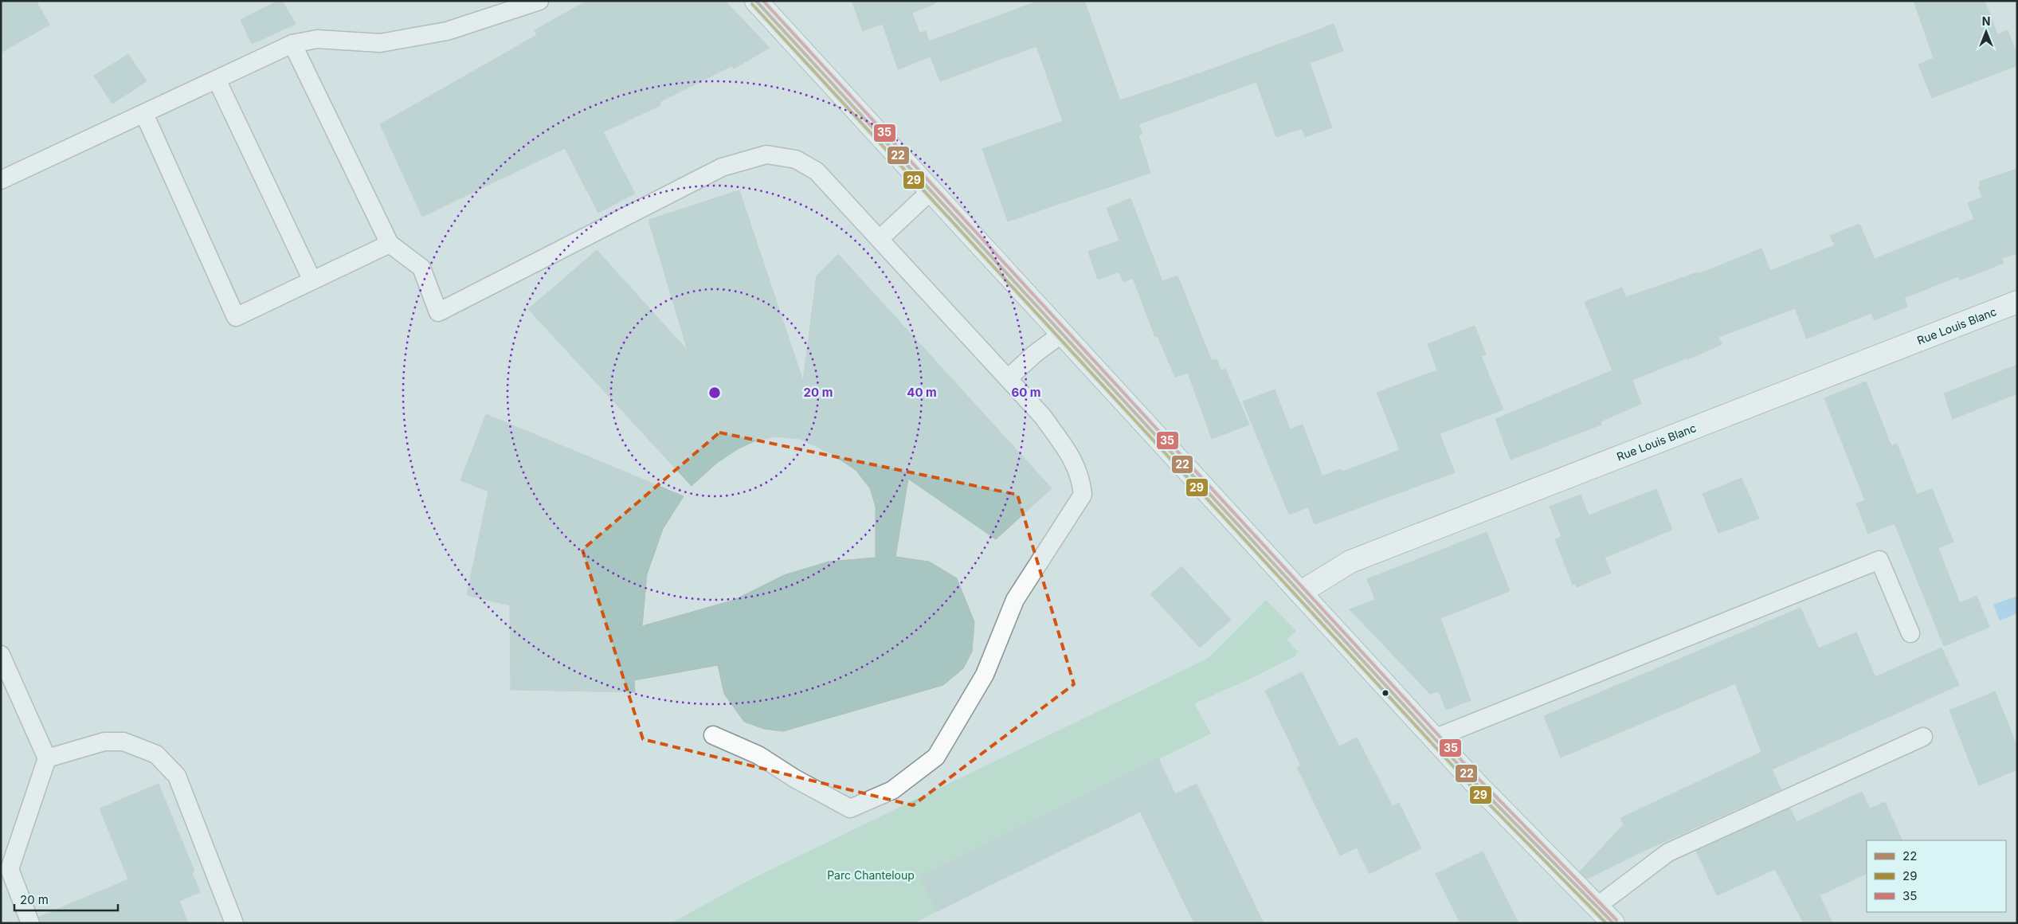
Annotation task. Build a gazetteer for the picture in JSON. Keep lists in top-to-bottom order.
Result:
{
  "streets": {
    "street": ["Rue Louis Blanc"]
  },
  "parks": ["Parc Chanteloup"],
  "lines": ["transit line 22", "transit line 35", "transit line 29"],
  "legend": ["22", "29", "35"],
  "scale_bar": "20 m",
  "north": "top",
  "rings": ["20 m", "40 m", "60 m"]
}
